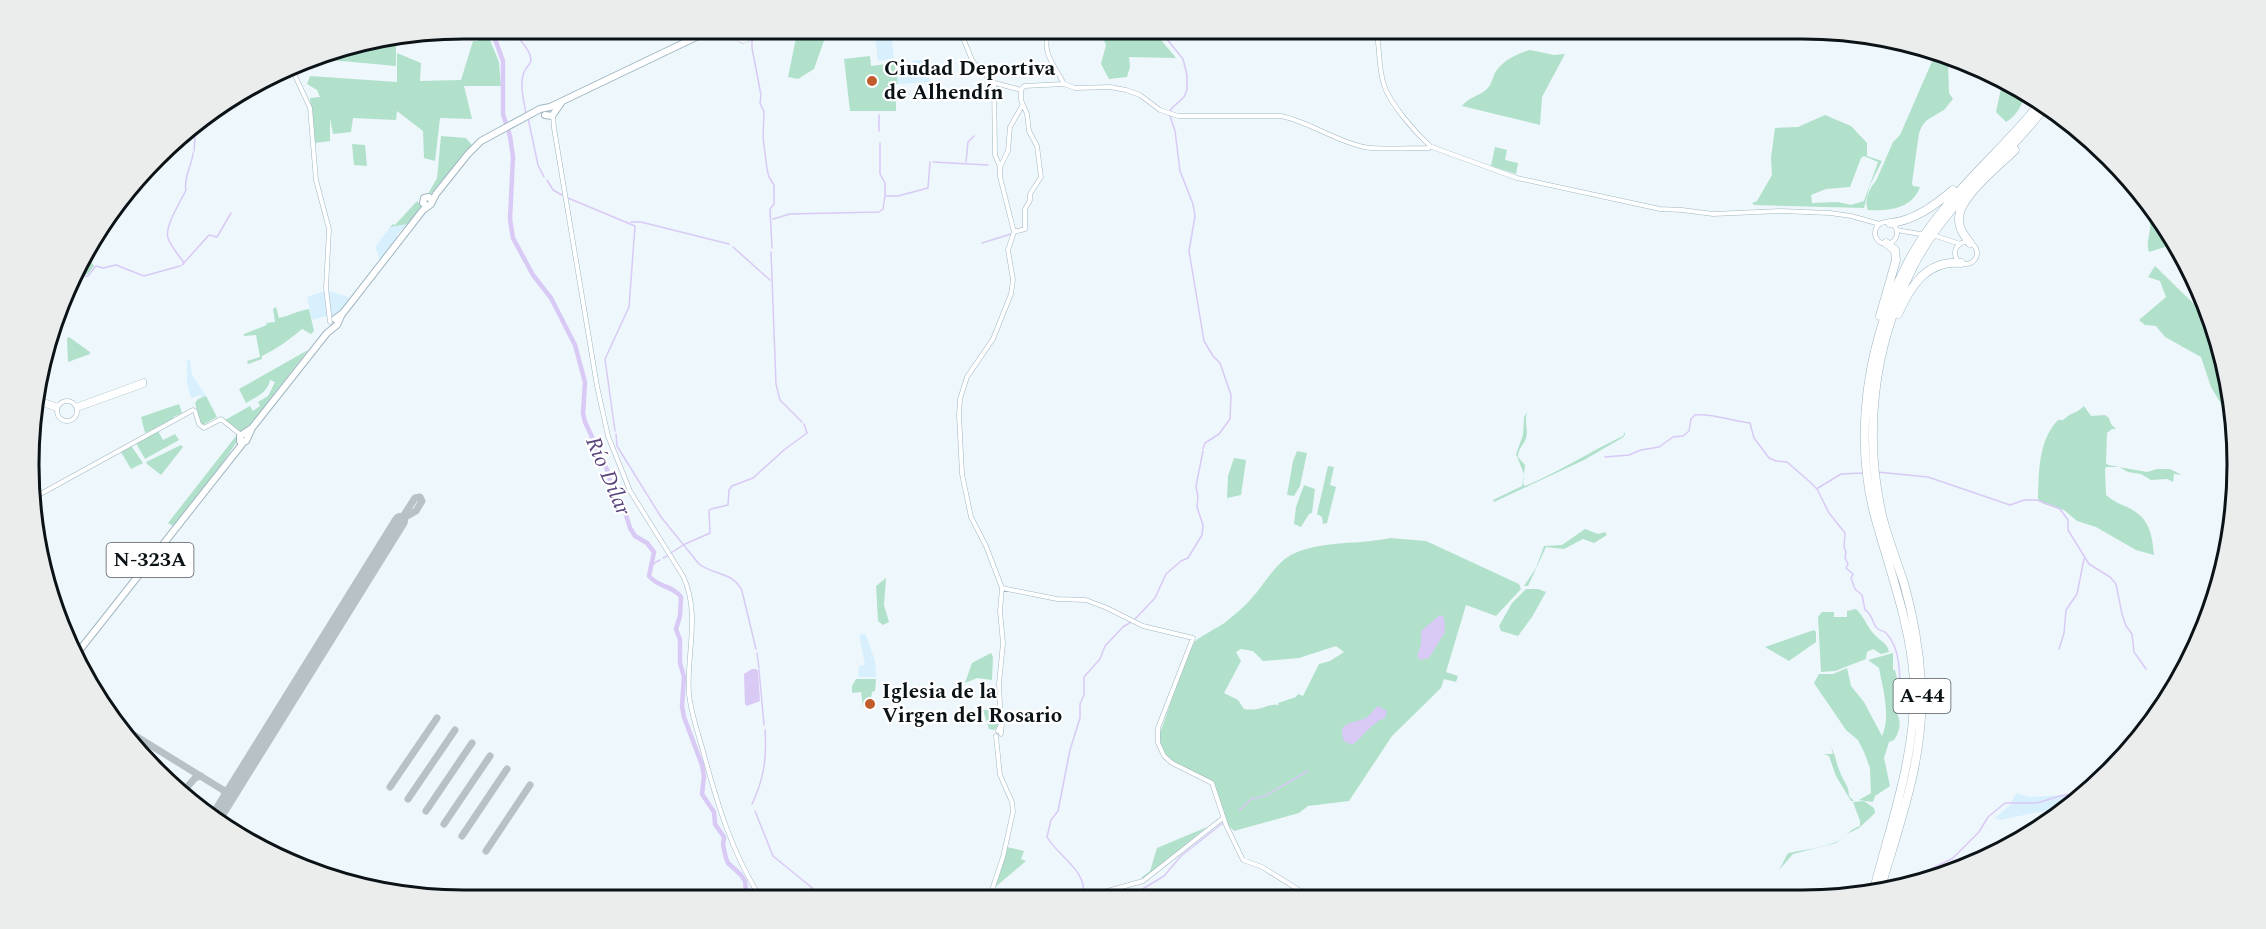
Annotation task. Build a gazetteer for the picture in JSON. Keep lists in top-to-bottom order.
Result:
{
  "streets": {
    "highway": ["A-44"],
    "main road": ["N-323A"]
  },
  "water": ["Río Dílar"],
  "places": ["Ciudad Deportiva de Alhendín", "Iglesia de la Virgen del Rosario"]
}
